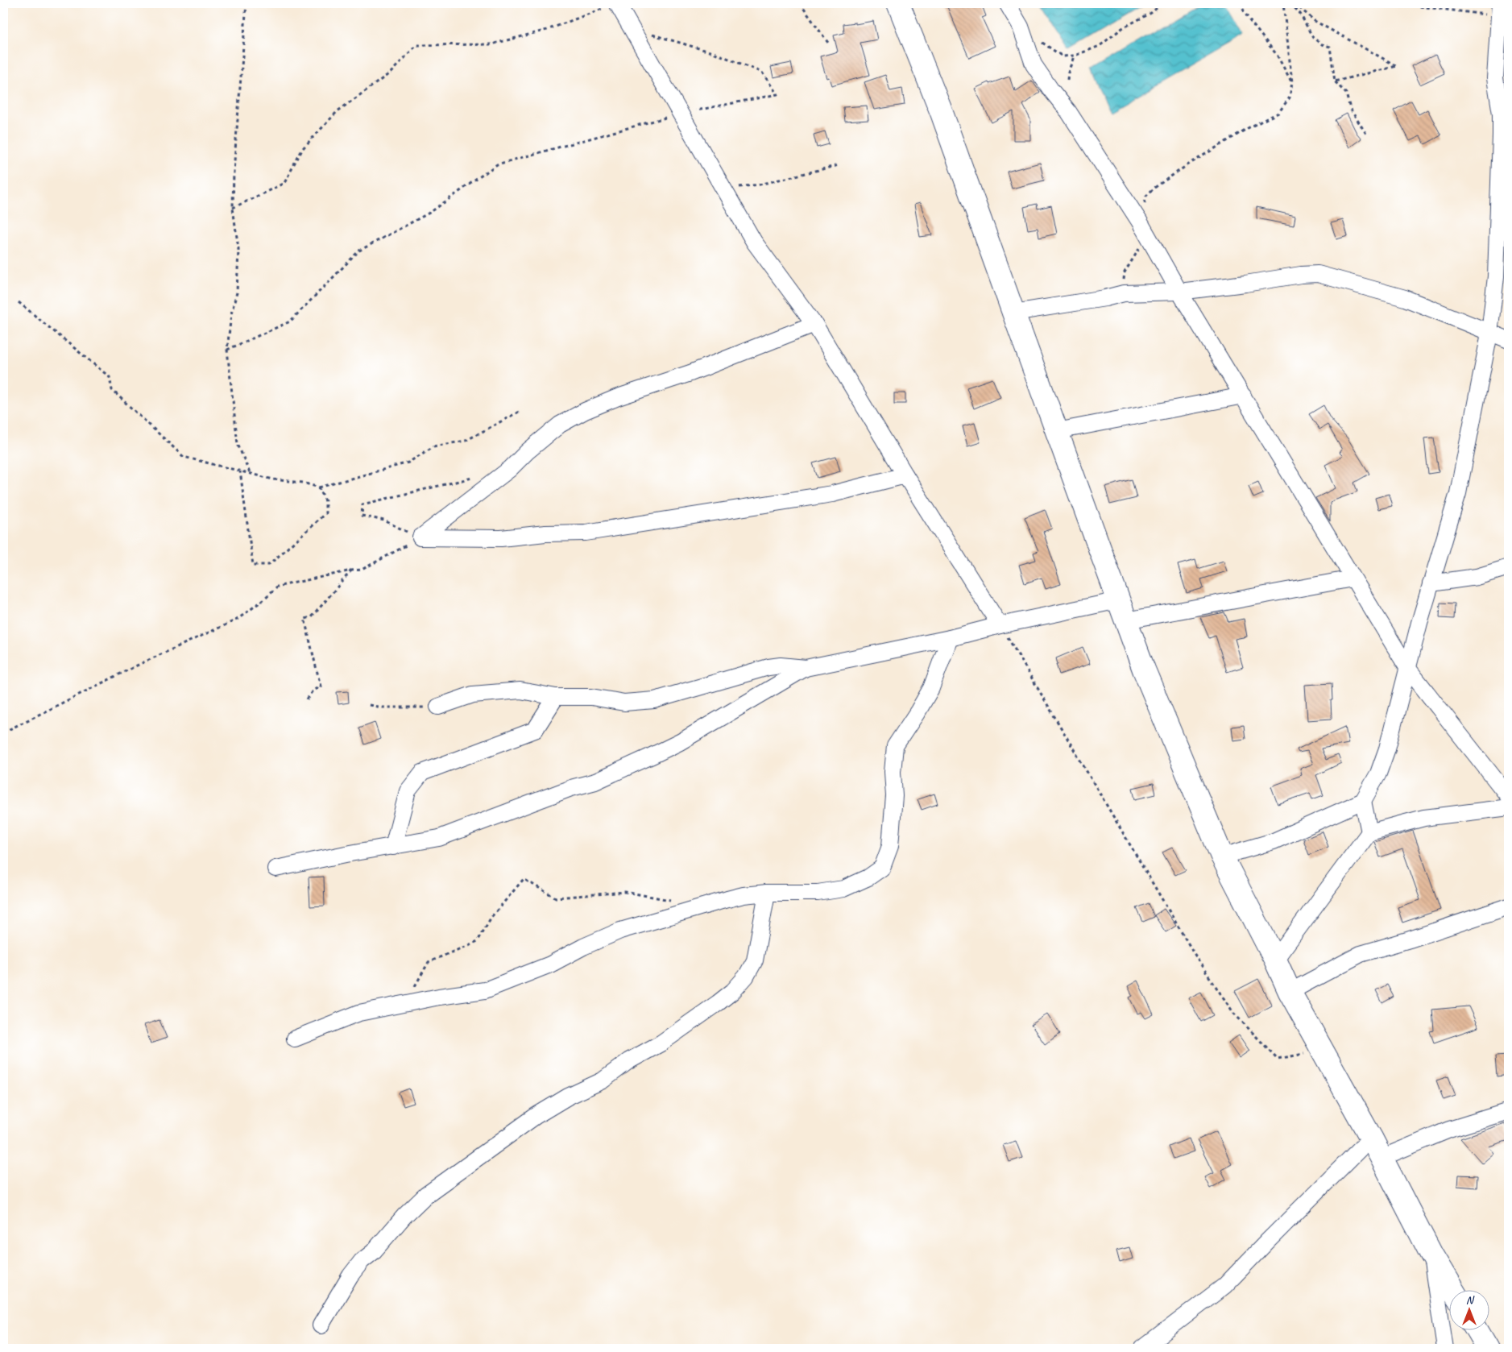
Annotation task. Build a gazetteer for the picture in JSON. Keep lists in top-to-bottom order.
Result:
{
  "north": "top"
}
